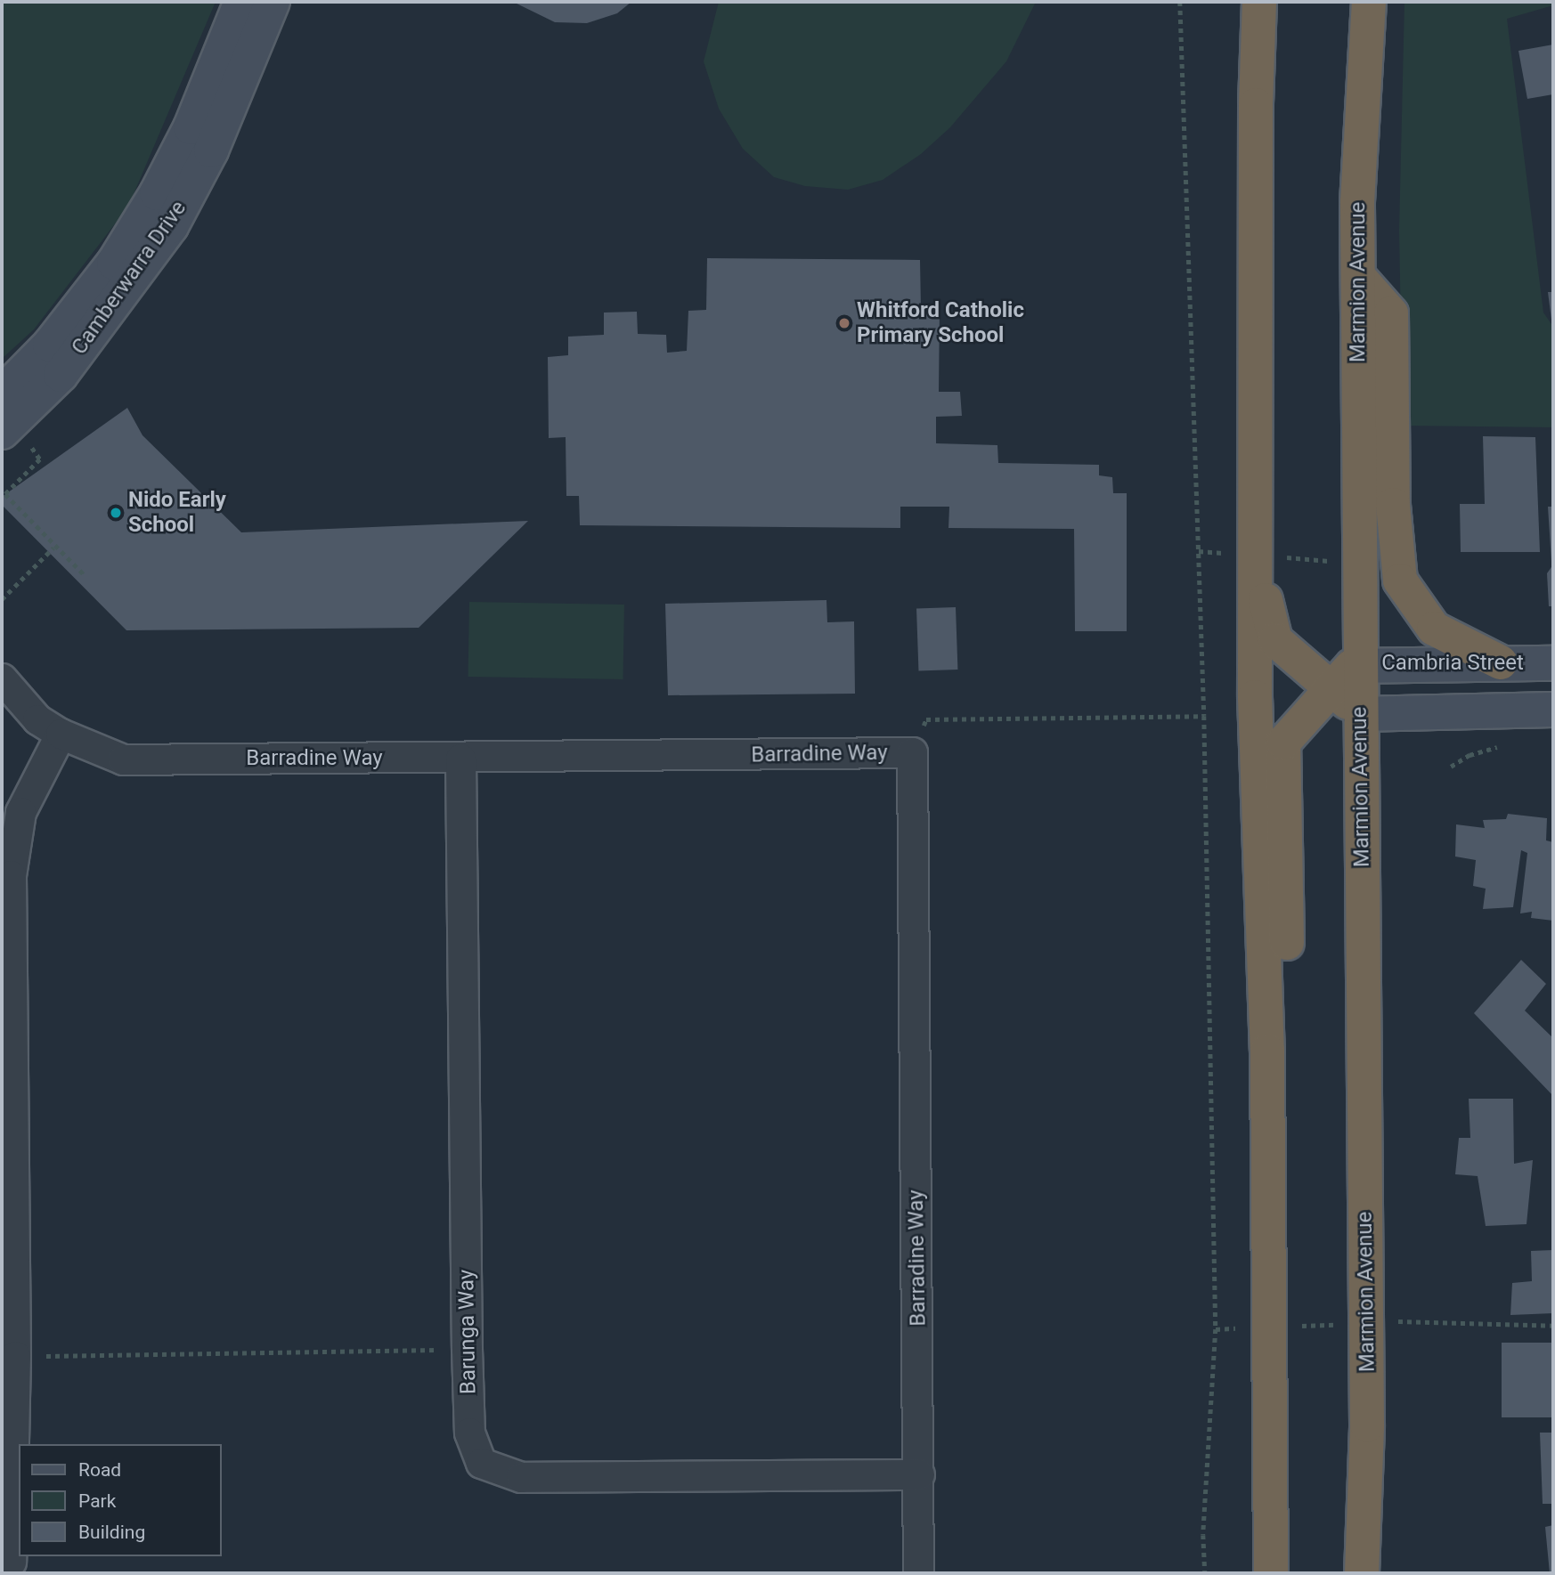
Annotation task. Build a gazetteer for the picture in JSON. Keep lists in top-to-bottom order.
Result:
{
  "streets": {
    "highway": ["Marmion Avenue"],
    "street": [
      "Camberwarra Drive",
      "Cambria Street",
      "Barradine Way",
      "Barunga Way"
    ]
  },
  "crossings": [
    ["Marmion Avenue", "Cambria Street"],
    ["Barradine Way", "Barunga Way"]
  ],
  "places": ["Whitford Catholic Primary School", "Nido Early School"],
  "legend": ["Road", "Park", "Building"]
}
